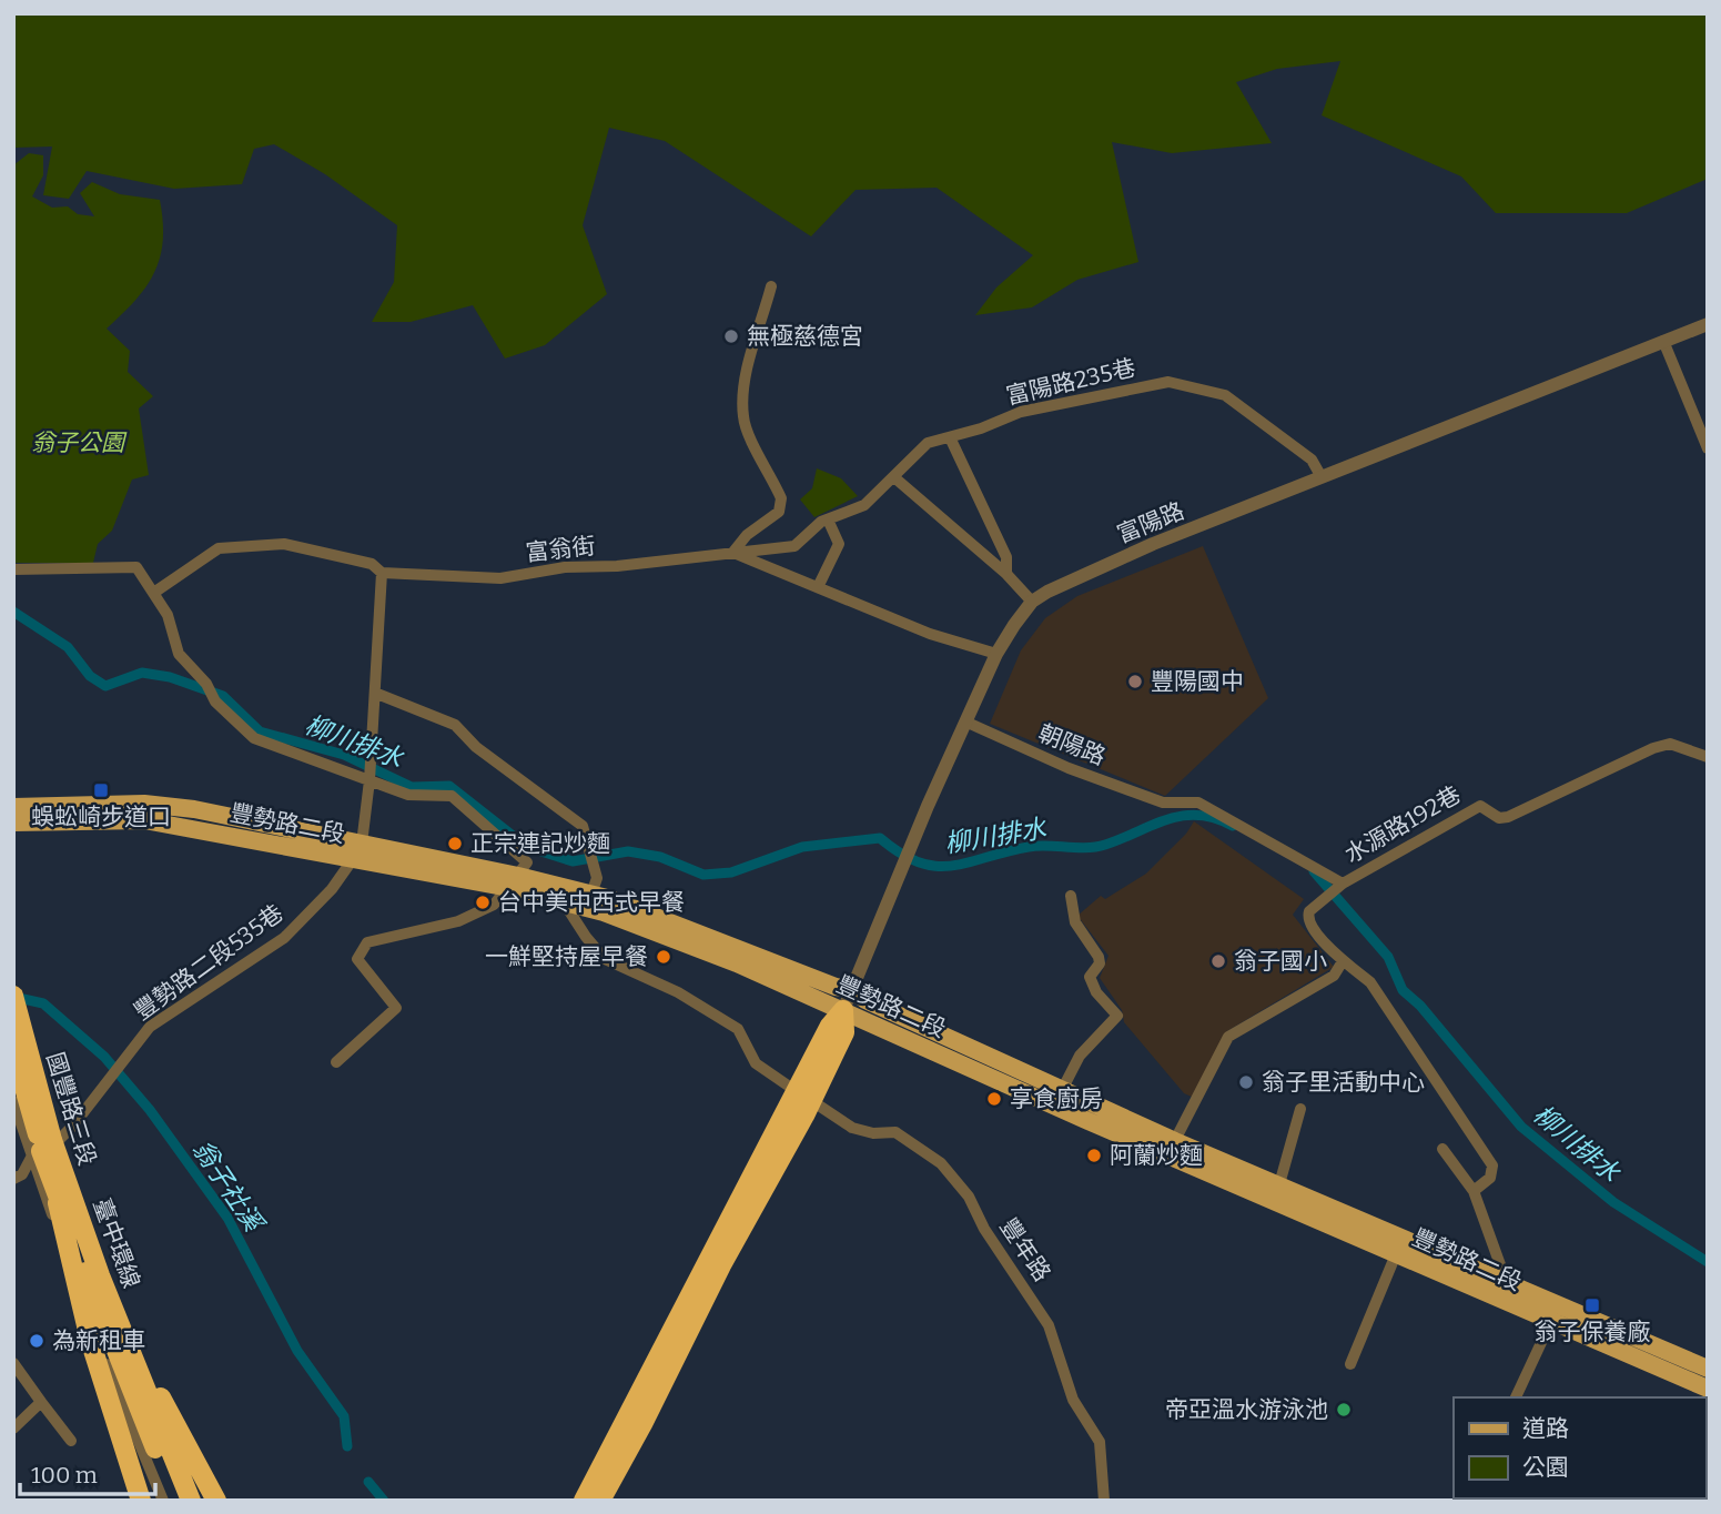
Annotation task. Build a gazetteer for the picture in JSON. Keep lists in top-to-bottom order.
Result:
{
  "streets": {
    "highway": ["臺中環線"],
    "main road": ["豐勢路二段"],
    "street": [
      "富陽路235巷",
      "富陽路",
      "富翁街",
      "朝陽路",
      "水源路192巷",
      "豐勢路二段535巷",
      "國豐路三段",
      "豐年路"
    ]
  },
  "crossings": [
    ["富陽路235巷", "富陽路"],
    ["富陽路235巷", "富翁街"],
    ["富陽路", "富翁街"],
    ["富陽路", "朝陽路"],
    ["富陽路", "豐勢路二段"],
    ["朝陽路", "水源路192巷"],
    ["豐勢路二段", "豐勢路二段535巷"],
    ["豐勢路二段535巷", "國豐路三段"],
    ["豐勢路二段535巷", "臺中環線"],
    ["國豐路三段", "臺中環線"]
  ],
  "water": ["柳川排水", "翁子社溪"],
  "parks": ["翁子公園"],
  "places": {
    "other": [
      "無極慈德宮",
      "豐陽國中",
      "正宗連記炒麵",
      "台中美中西式早餐",
      "一鮮堅持屋早餐",
      "翁子國小",
      "翁子里活動中心",
      "享食廚房",
      "阿蘭炒麵",
      "為新租車",
      "帝亞溫水游泳池"
    ],
    "transit": ["蜈蚣崎步道口", "翁子保養廠"]
  },
  "legend": ["道路", "公園"],
  "scale_bar": "100 m"
}
